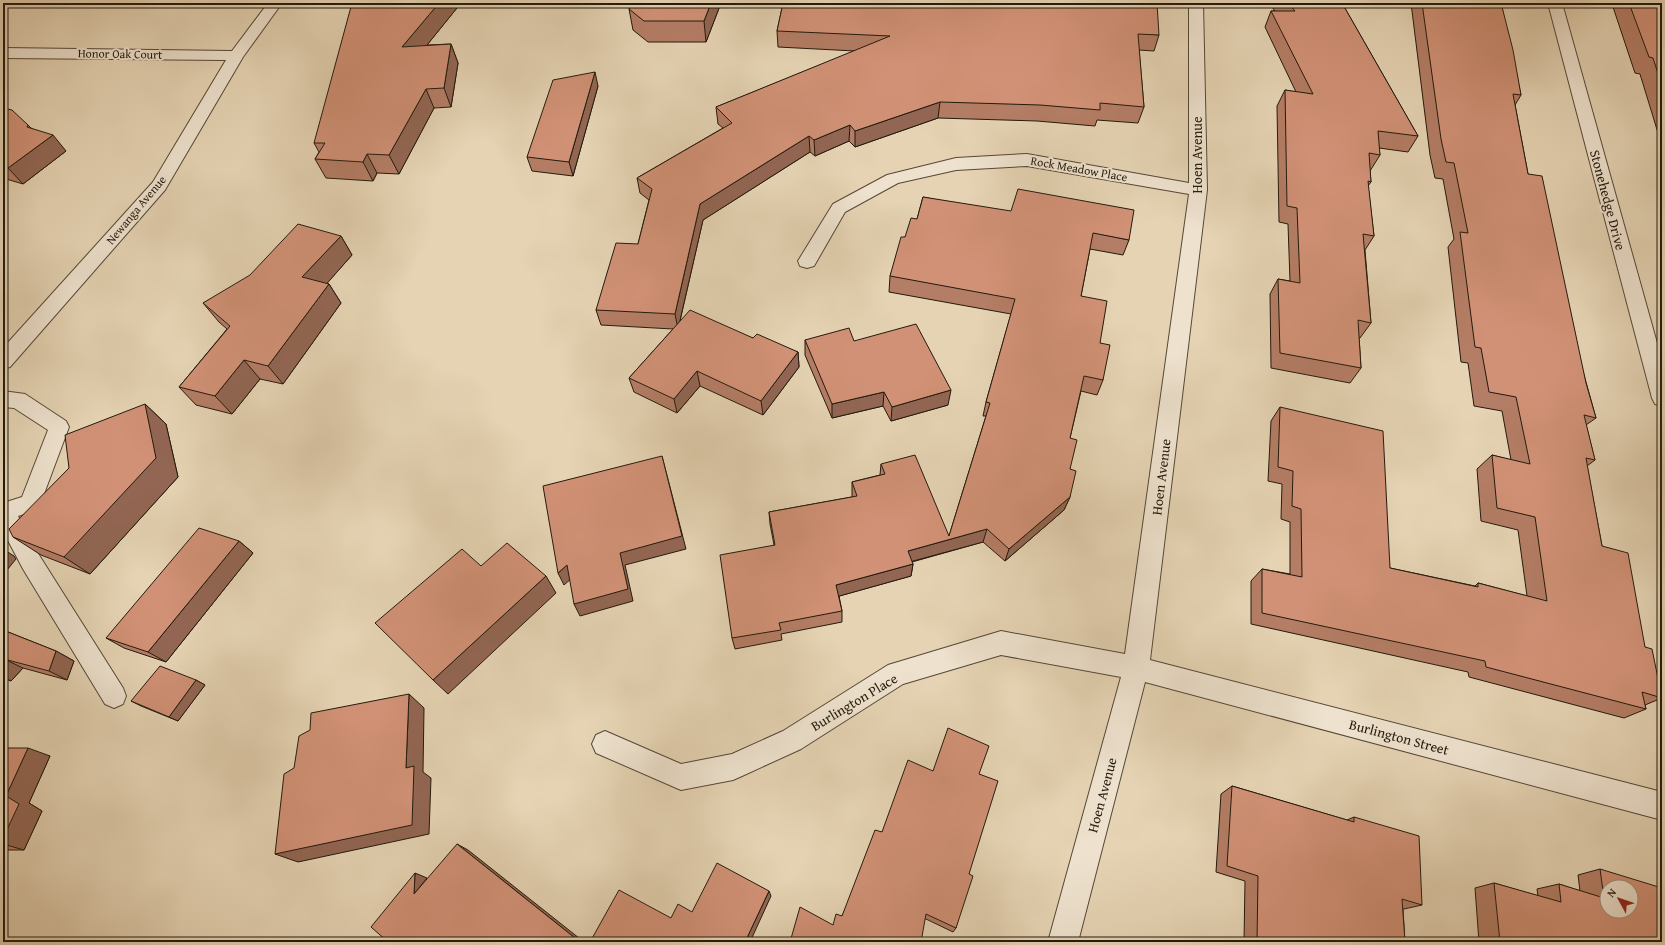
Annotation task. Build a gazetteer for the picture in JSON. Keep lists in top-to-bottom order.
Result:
{
  "streets": {
    "street": [
      "Honor Oak Court",
      "Hoen Avenue",
      "Rock Meadow Place",
      "Stonehedge Drive",
      "Newanga Avenue",
      "Burlington Place",
      "Burlington Street"
    ]
  },
  "crossings": [
    ["Honor Oak Court", "Newanga Avenue"],
    ["Hoen Avenue", "Rock Meadow Place"],
    ["Hoen Avenue", "Burlington Place"],
    ["Hoen Avenue", "Burlington Street"],
    ["Burlington Place", "Burlington Street"]
  ],
  "north": "top left"
}
